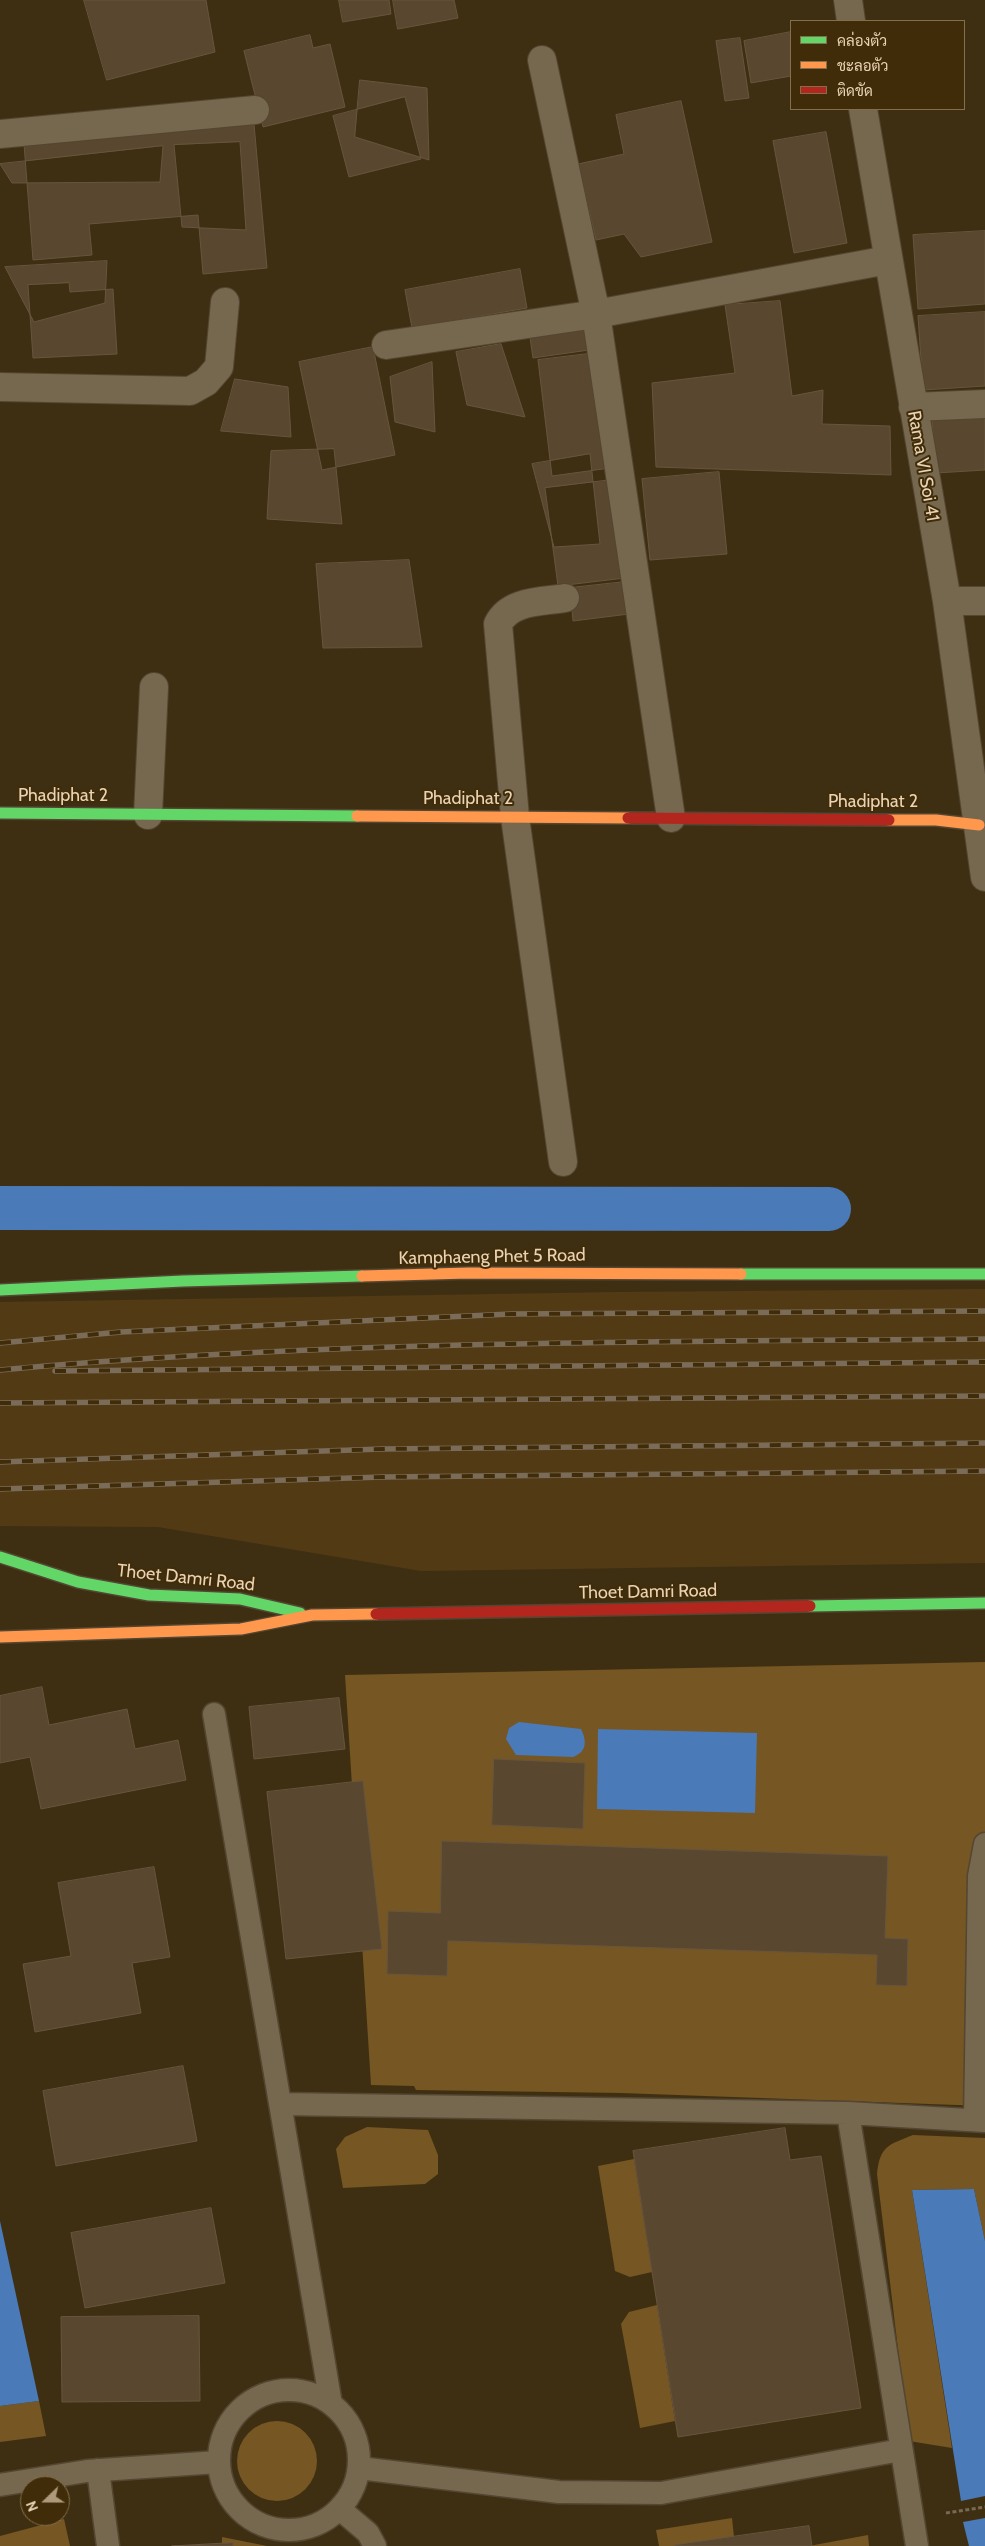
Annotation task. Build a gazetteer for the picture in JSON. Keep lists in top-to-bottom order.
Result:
{
  "streets": {
    "street": [
      "Rama VI Soi 41",
      "Phadiphat 2",
      "Kamphaeng Phet 5 Road",
      "Thoet Damri Road"
    ]
  },
  "crossings": [
    ["Rama VI Soi 41", "Phadiphat 2"]
  ],
  "legend": ["คล่องตัว", "ชะลอตัว", "ติดขัด"],
  "north": "left"
}
